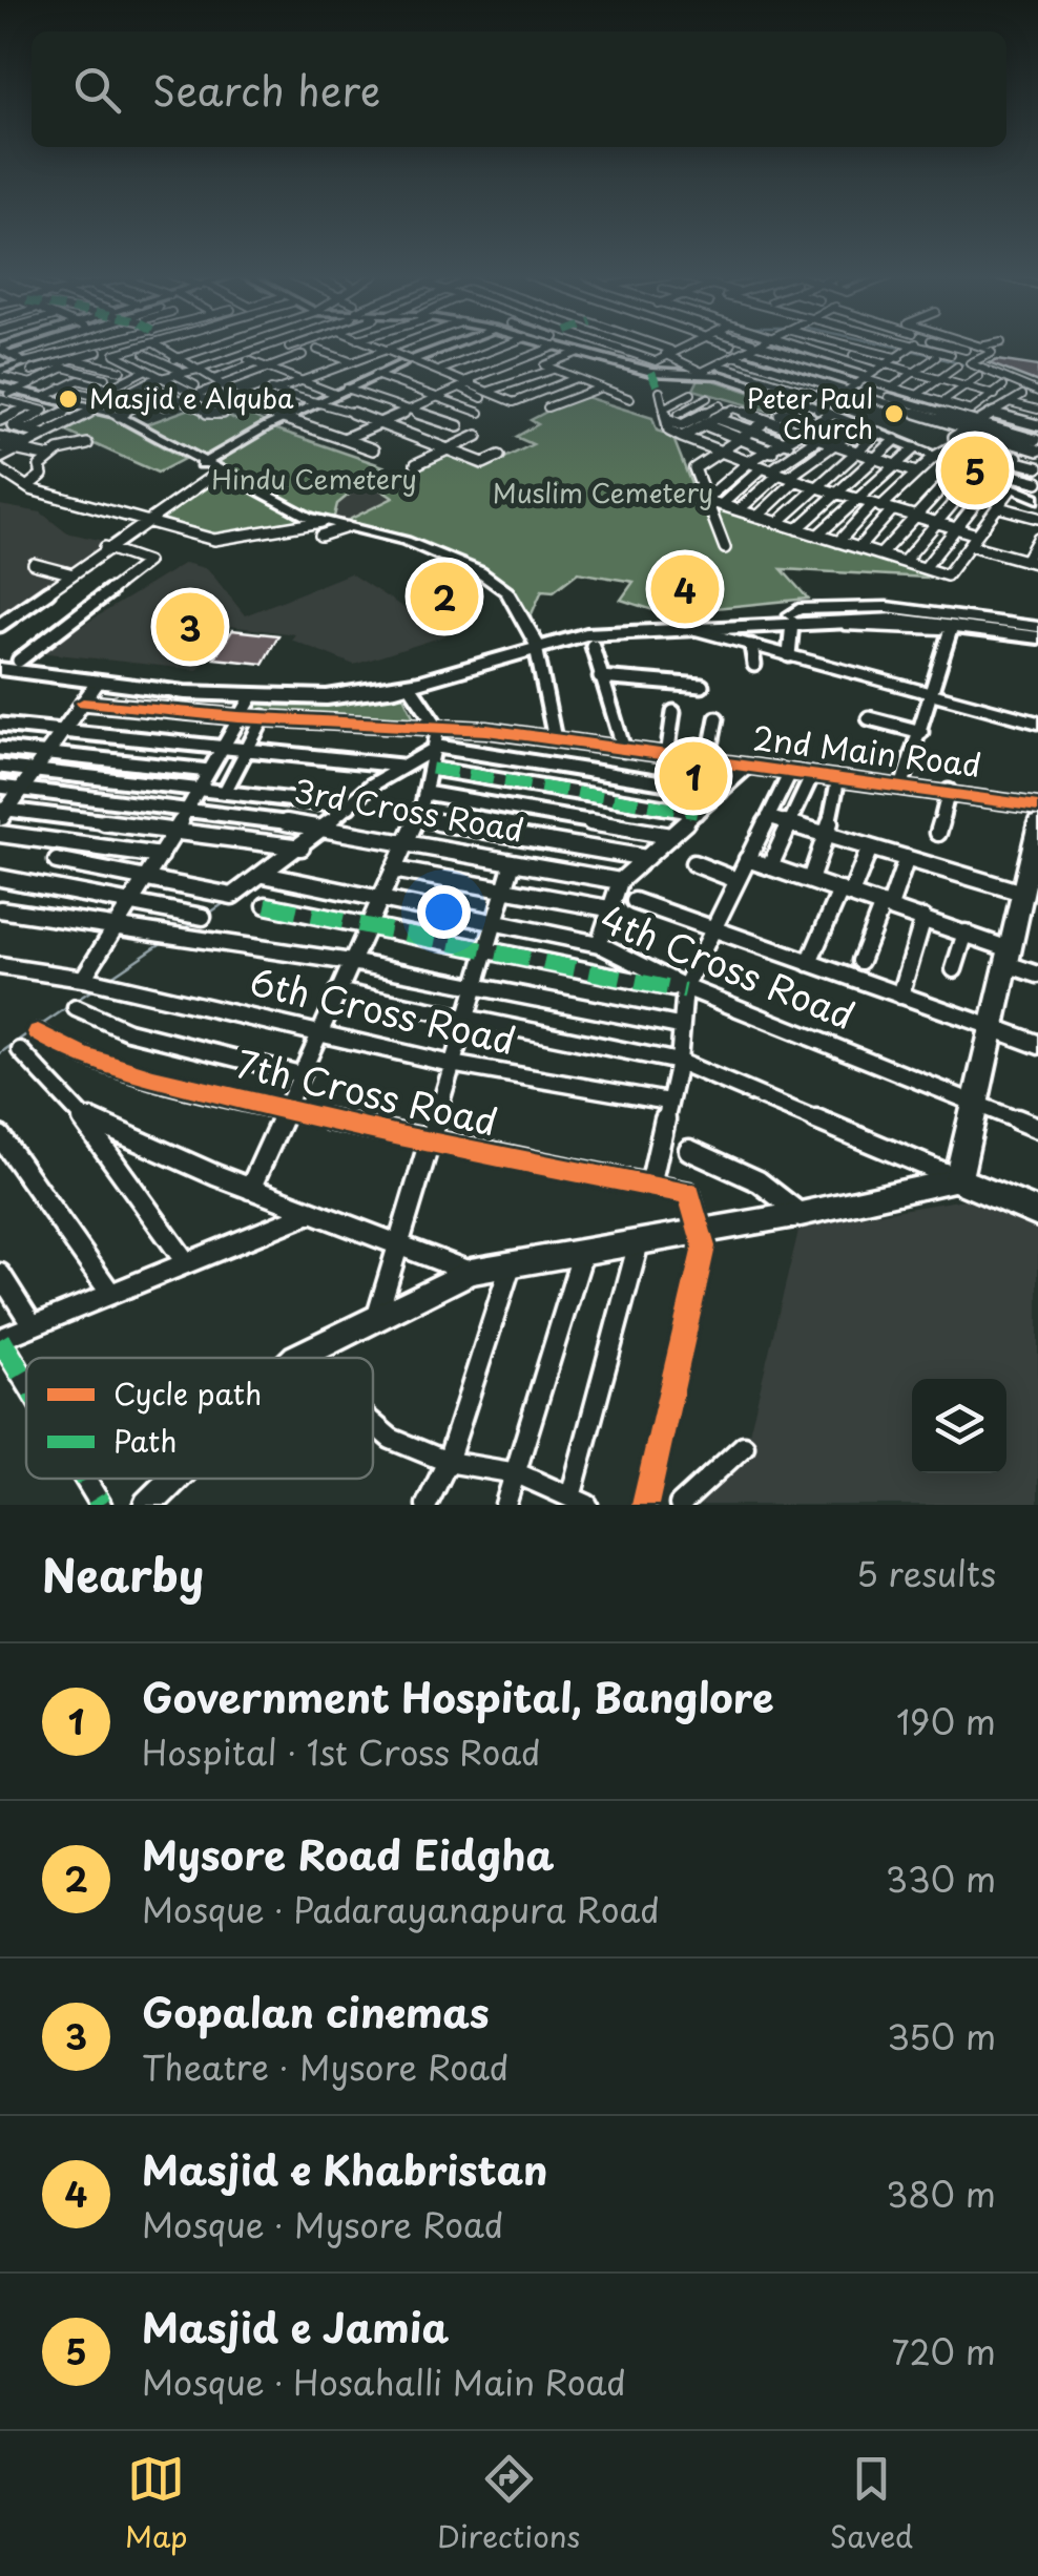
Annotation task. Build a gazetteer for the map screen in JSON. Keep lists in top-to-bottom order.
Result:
{
  "streets": {
    "street": [
      "2nd Main Road",
      "3rd Cross Road",
      "4th Cross Road",
      "6th Cross Road",
      "7th Cross Road"
    ]
  },
  "parks": ["Hindu Cemetery", "Muslim Cemetery"],
  "places": ["Masjid e Alquba", "Peter Paul Church"],
  "legend": ["Cycle path", "Path"],
  "page": {
    "search": "Search here",
    "pins": [
      "5",
      "4",
      "2",
      "3",
      "1"
    ],
    "heading": ["Nearby", "5 results"],
    "list": [
      {
        "mark": "1",
        "name": "Government Hospital, Banglore",
        "note": "Hospital · 1st Cross Road",
        "value": "190 m"
      },
      {
        "mark": "2",
        "name": "Mysore Road Eidgha",
        "note": "Mosque · Padarayanapura Road",
        "value": "330 m"
      },
      {
        "mark": "3",
        "name": "Gopalan cinemas",
        "note": "Theatre · Mysore Road",
        "value": "350 m"
      },
      {
        "mark": "4",
        "name": "Masjid e Khabristan",
        "note": "Mosque · Mysore Road",
        "value": "380 m"
      },
      {
        "mark": "5",
        "name": "Masjid e Jamia",
        "note": "Mosque · Hosahalli Main Road",
        "value": "720 m"
      }
    ],
    "nav": ["Map", "Directions", "Saved"]
  }
}
